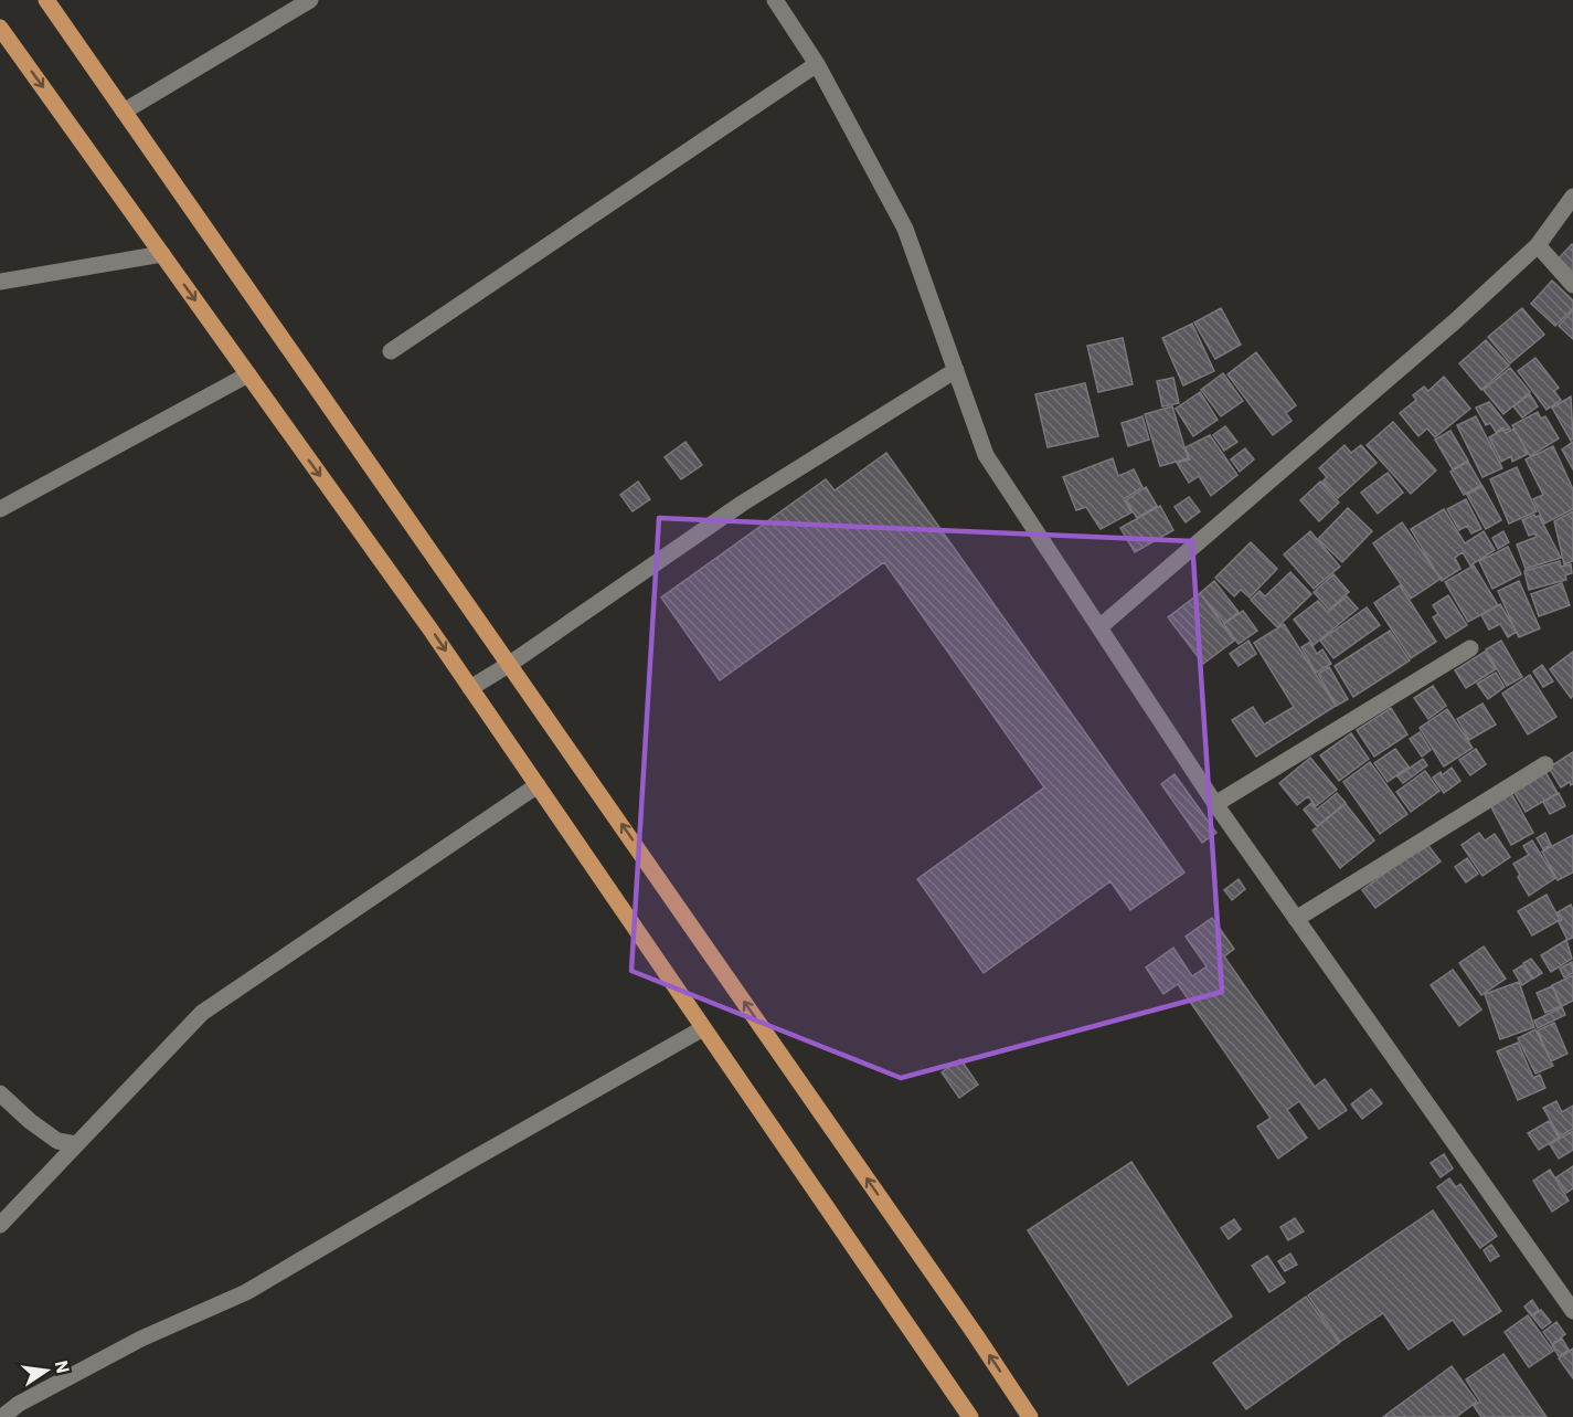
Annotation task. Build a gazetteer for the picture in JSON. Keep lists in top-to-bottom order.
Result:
{
  "north": "right"
}
